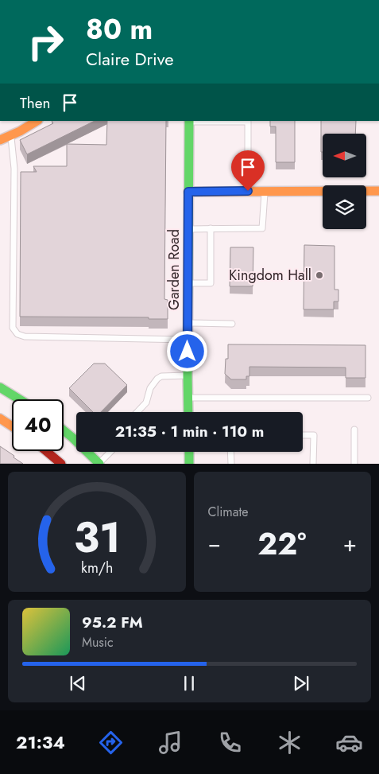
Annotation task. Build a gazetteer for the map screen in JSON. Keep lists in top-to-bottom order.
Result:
{
  "streets": {
    "street": ["Garden Road"]
  },
  "places": ["Kingdom Hall"],
  "north": "left",
  "page": {
    "turn": ["80 m", "Claire Drive"],
    "then": "Then",
    "limit": "40",
    "trip": "21:35 · 1 min · 110 m",
    "tile": "Climate",
    "heat": ["−", "22°", "+"],
    "song": ["95.2 FM", "Music"],
    "tabs": "21:34",
    "gauge": ["31", "km/h"]
  }
}
